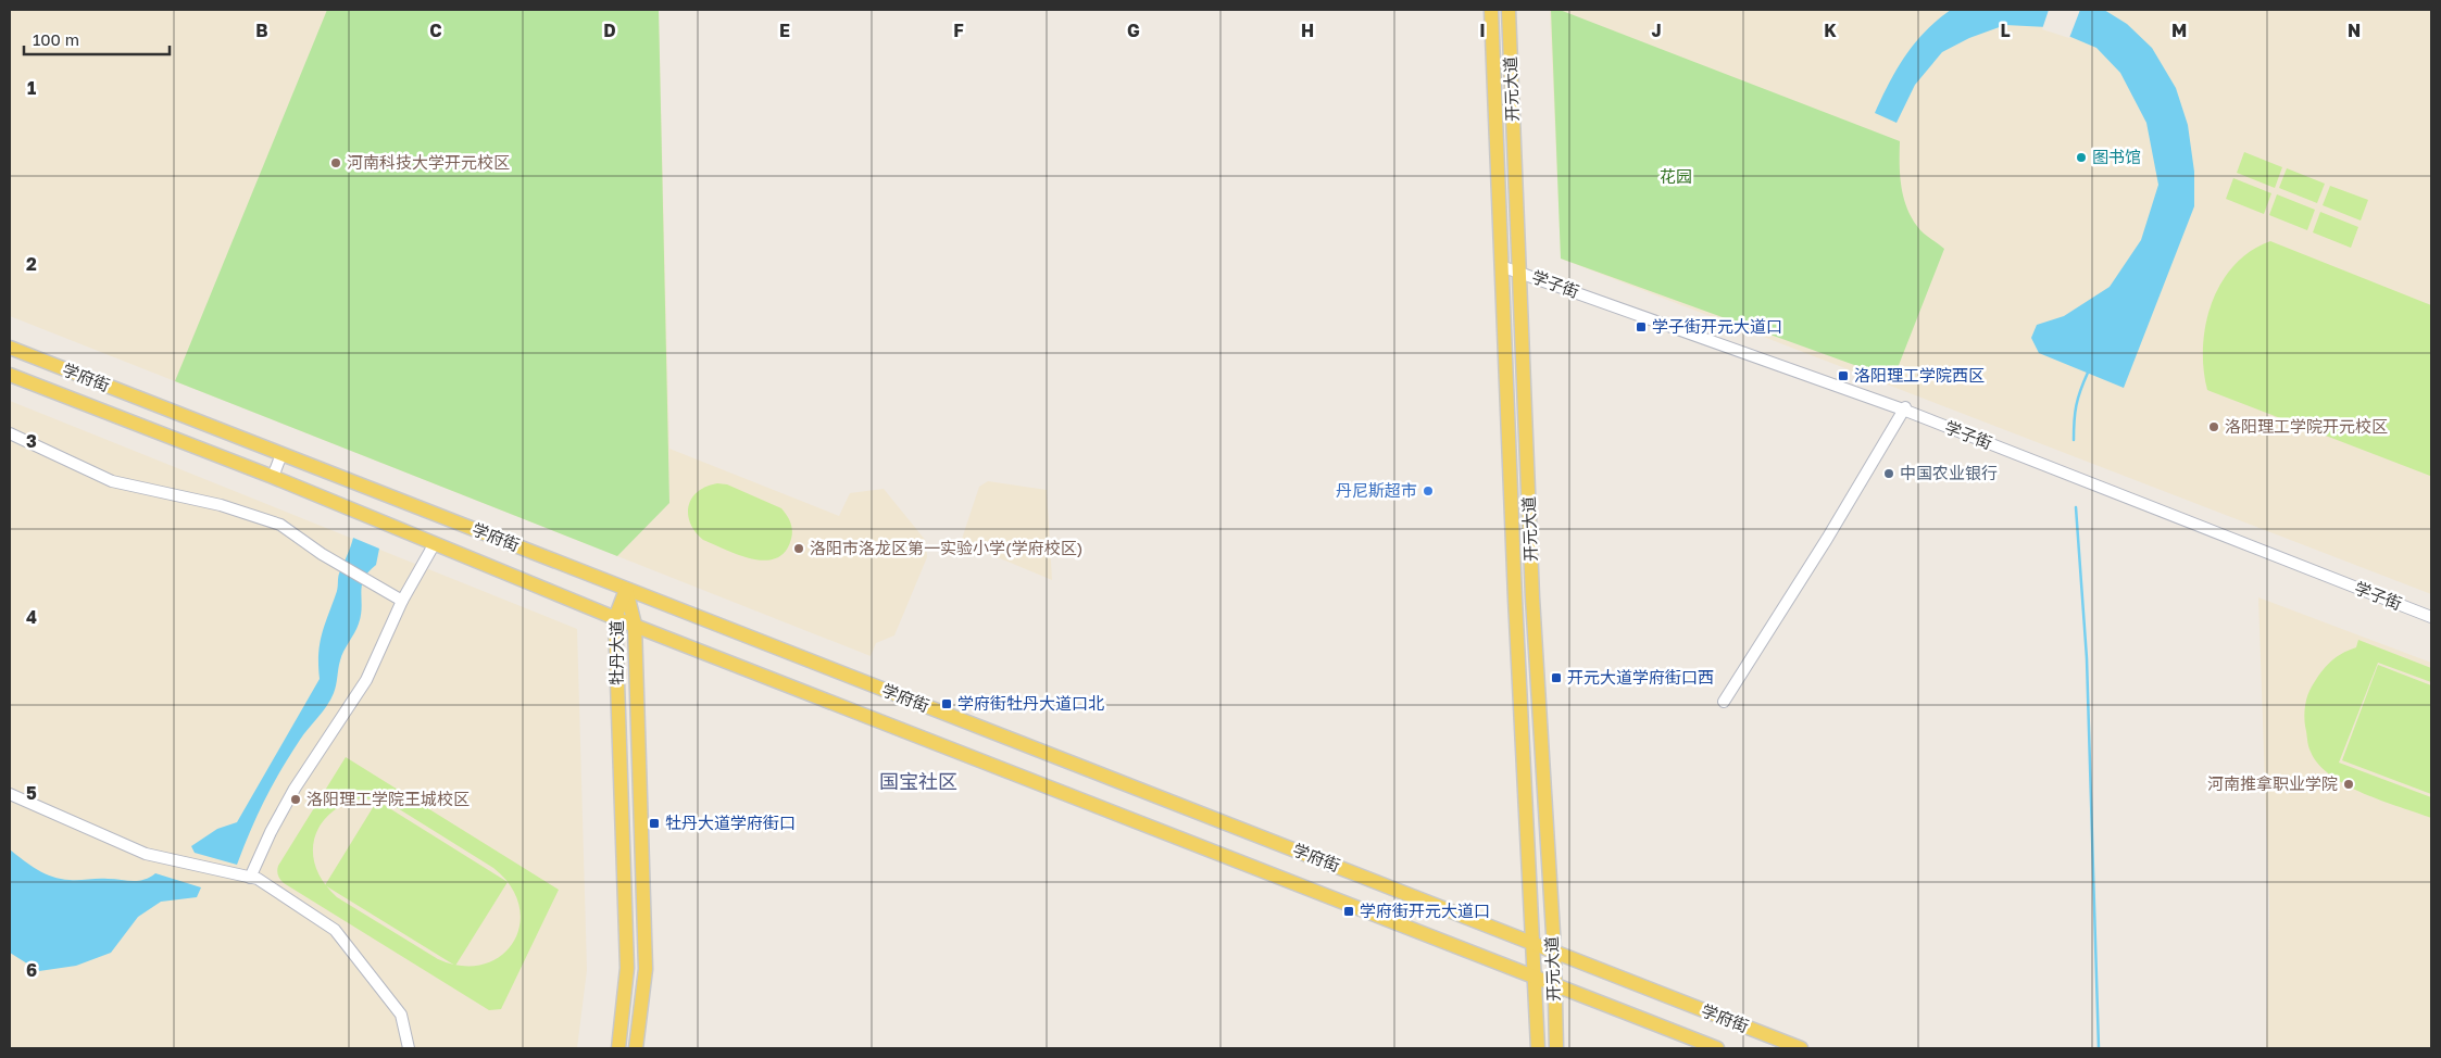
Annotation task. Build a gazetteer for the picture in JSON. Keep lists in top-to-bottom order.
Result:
{
  "streets": {
    "main road": ["开元大道", "学府街", "牡丹大道"],
    "street": ["学子街"]
  },
  "crossings": [
    ["开元大道", "学子街"],
    ["开元大道", "学府街"],
    ["学府街", "牡丹大道"]
  ],
  "districts": ["国宝社区"],
  "parks": ["花园"],
  "places": {
    "other": [
      "图书馆",
      "河南科技大学开元校区",
      "洛阳理工学院开元校区",
      "中国农业银行",
      "丹尼斯超市",
      "洛阳市洛龙区第一实验小学(学府校区)",
      "河南推拿职业学院",
      "洛阳理工学院王城校区"
    ],
    "transit": [
      "学子街开元大道口",
      "洛阳理工学院西区",
      "开元大道学府街口西",
      "学府街牡丹大道口北",
      "牡丹大道学府街口",
      "学府街开元大道口"
    ]
  },
  "scale_bar": "100 m",
  "grid": {
    "columns": [
      "B",
      "C",
      "D",
      "E",
      "F",
      "G",
      "H",
      "I",
      "J",
      "K",
      "L",
      "M",
      "N"
    ],
    "rows": [
      "1",
      "2",
      "3",
      "4",
      "5",
      "6"
    ]
  }
}
